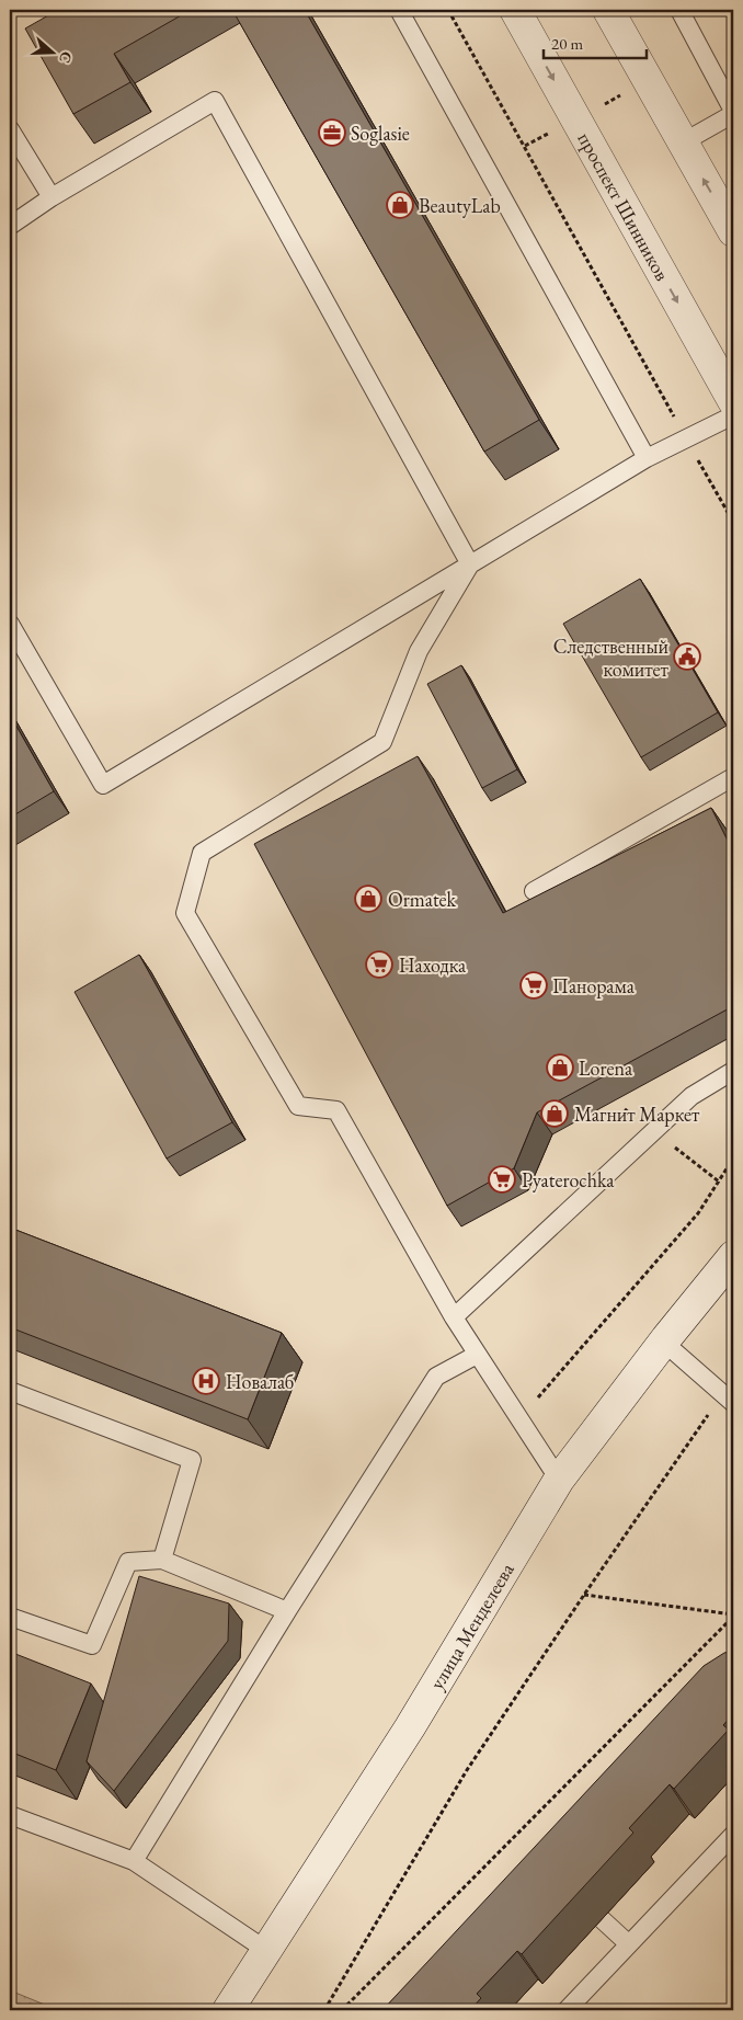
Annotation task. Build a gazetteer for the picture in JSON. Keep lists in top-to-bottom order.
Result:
{
  "streets": {
    "main road": ["проспект Шинников", "улица Менделеева"]
  },
  "places": {
    "office": ["Soglasie"],
    "shop": [
      "BeautyLab",
      "Ormatek",
      "Lorena",
      "Магнит Маркет"
    ],
    "public building": ["Следственный комитет"],
    "supermarket": ["Находка", "Панорама", "Pyaterochka"],
    "hospital": ["Новалаб"]
  },
  "scale_bar": "20 m",
  "north": "right"
}
